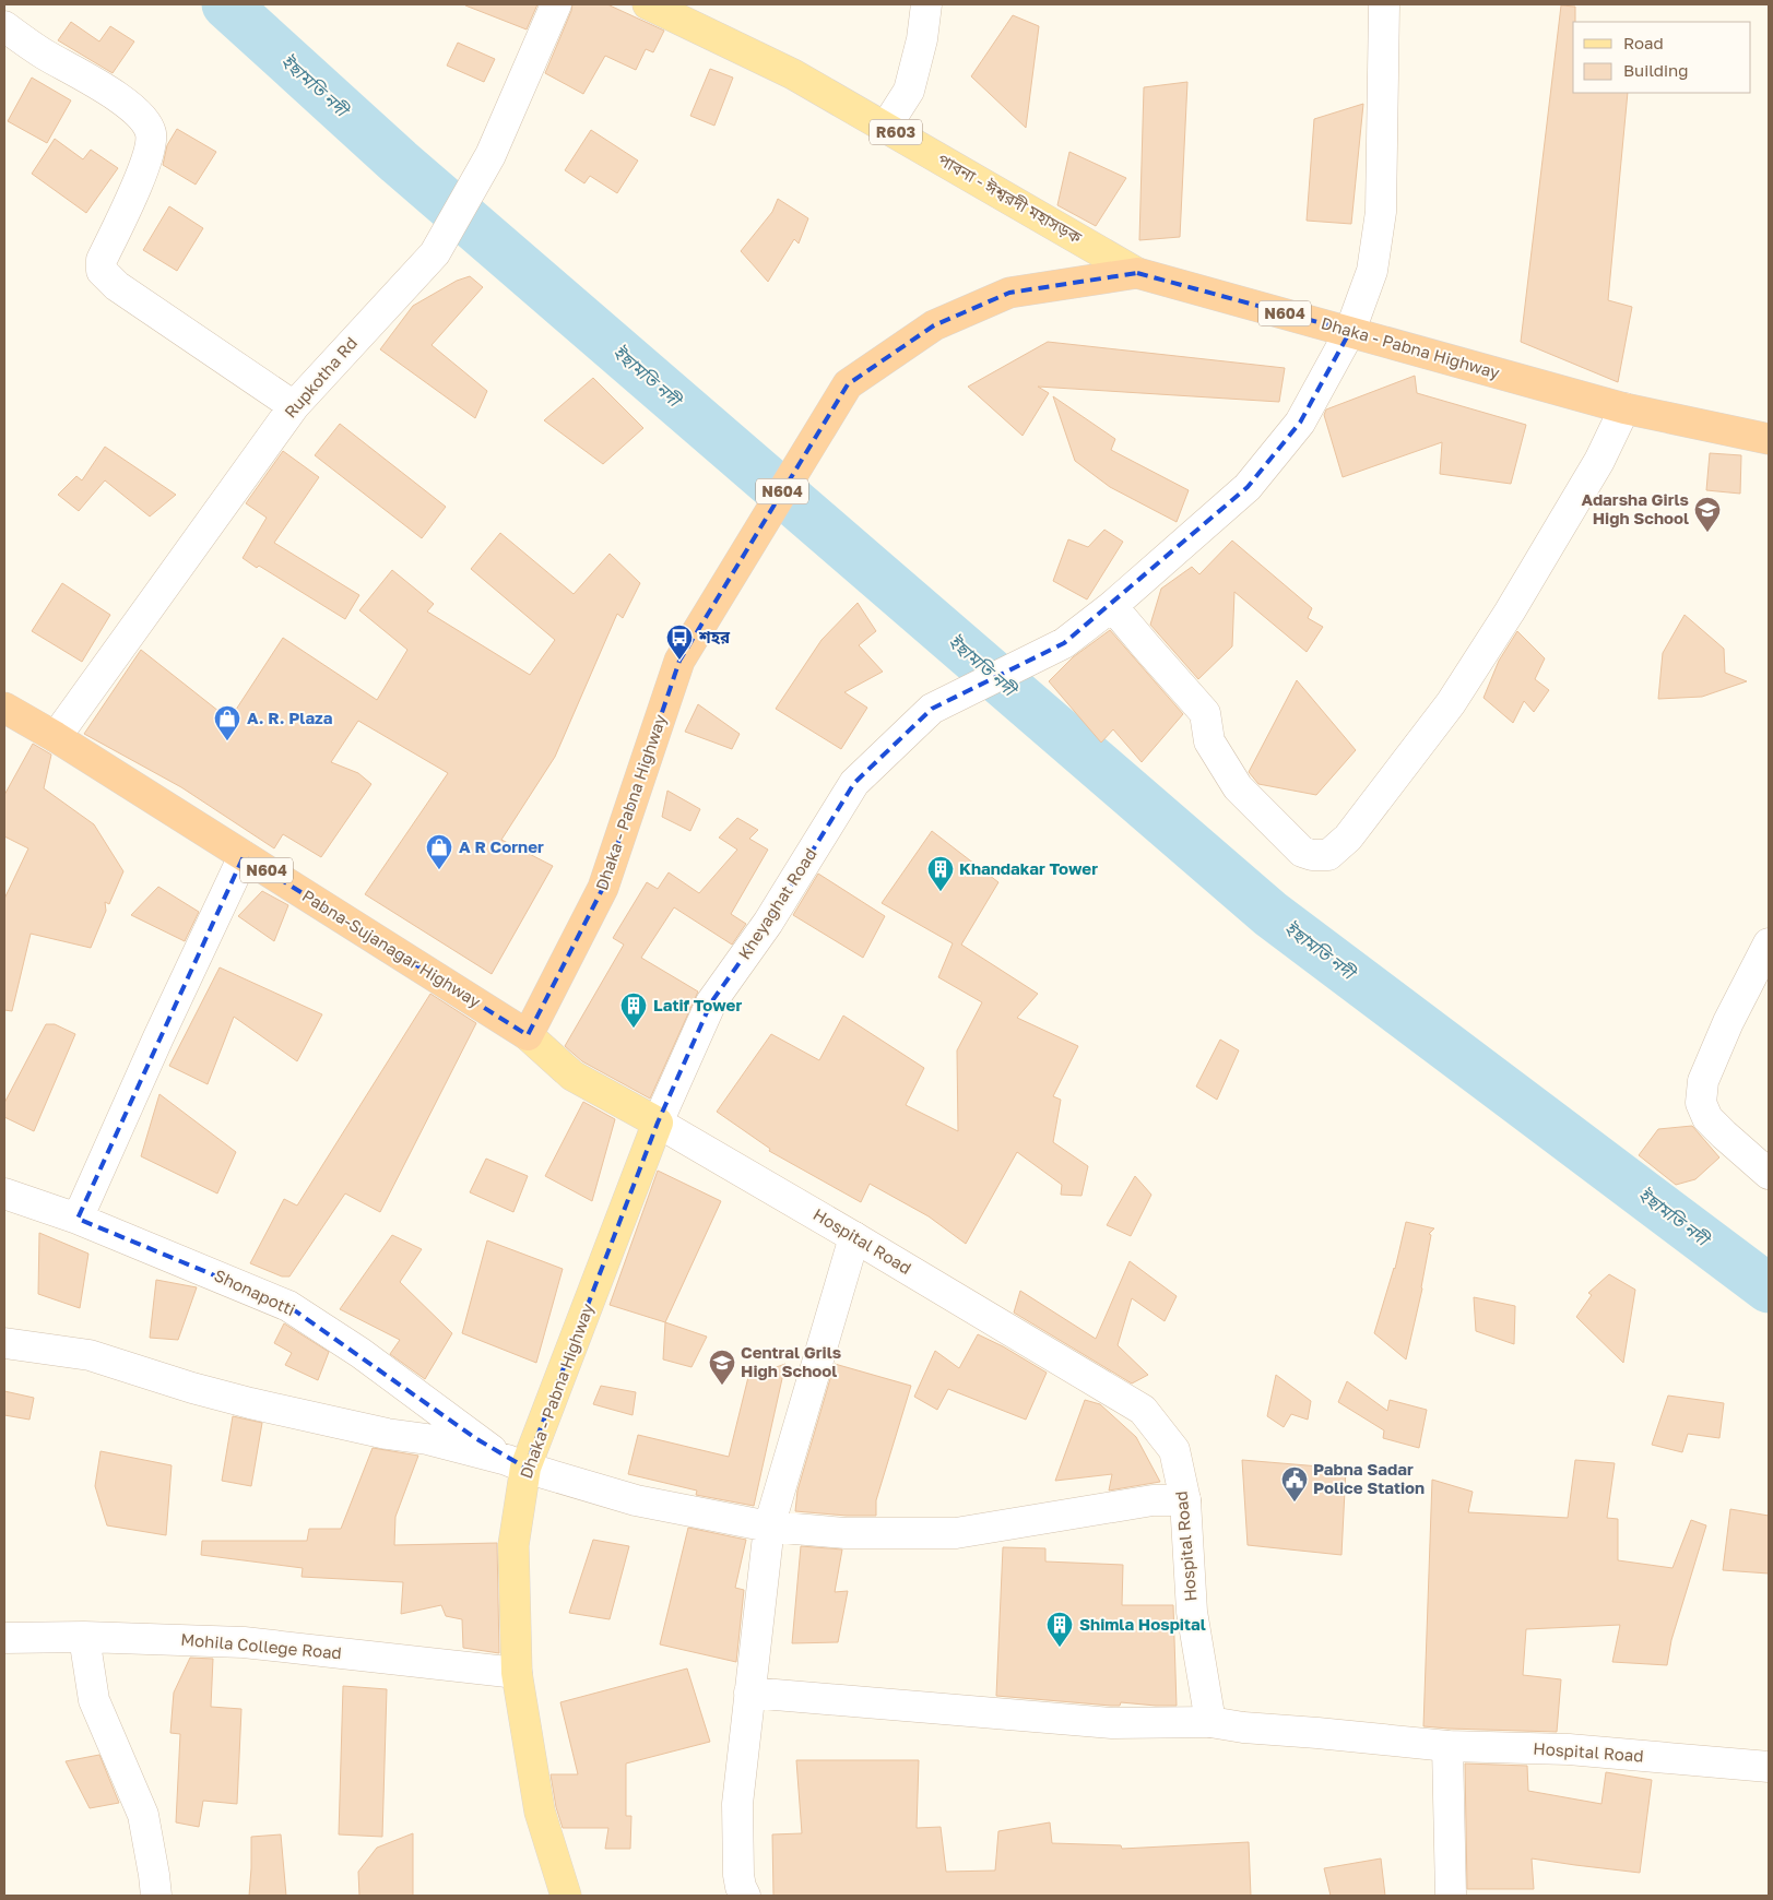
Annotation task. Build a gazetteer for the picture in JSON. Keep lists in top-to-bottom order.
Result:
{
  "streets": {
    "highway": ["N604", "Dhaka - Pabna Highway", "Pabna-Sujanagar Highway"],
    "main road": ["R603", "পাবনা - ঈশ্বরদী মহাসড়ক", "Hospital Road"],
    "street": [
      "Rupkotha Rd",
      "Kheyaghat Road",
      "Shonapotti",
      "Mohila College Road"
    ]
  },
  "crossings": [
    ["পাবনা - ঈশ্বরদী মহাসড়ক", "Dhaka - Pabna Highway"],
    ["Dhaka - Pabna Highway", "Kheyaghat Road"],
    ["Dhaka - Pabna Highway", "Pabna-Sujanagar Highway"],
    ["Dhaka - Pabna Highway", "Hospital Road"],
    ["Dhaka - Pabna Highway", "Shonapotti"],
    ["Dhaka - Pabna Highway", "Mohila College Road"],
    ["Rupkotha Rd", "Pabna-Sujanagar Highway"],
    ["Kheyaghat Road", "Hospital Road"],
    ["Pabna-Sujanagar Highway", "Hospital Road"]
  ],
  "water": ["ইছামতি নদী"],
  "places": {
    "school or university": ["Adarsha Girls High School", "Central Grils High School"],
    "bus stop": ["শহর"],
    "shop": ["A. R. Plaza", "A R Corner"],
    "building": ["Khandakar Tower", "Latif Tower", "Shimla Hospital"],
    "public building": ["Pabna Sadar Police Station"]
  },
  "legend": ["Road", "Building"]
}
